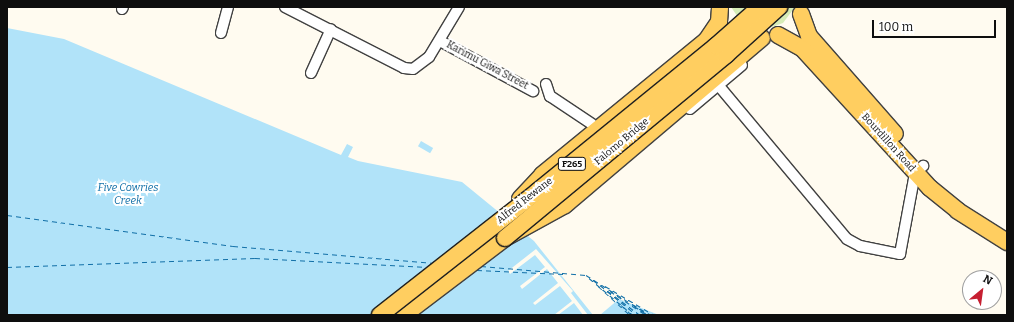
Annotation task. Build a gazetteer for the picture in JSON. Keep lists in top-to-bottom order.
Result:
{
  "streets": {
    "main road": [
      "Falomo Bridge",
      "Bourdillon Road",
      "F265",
      "Alfred Rewane"
    ],
    "street": ["Karimu Giwa Street"]
  },
  "water": ["Five Cowries Creek"],
  "scale_bar": "100 m",
  "north": "top right"
}
